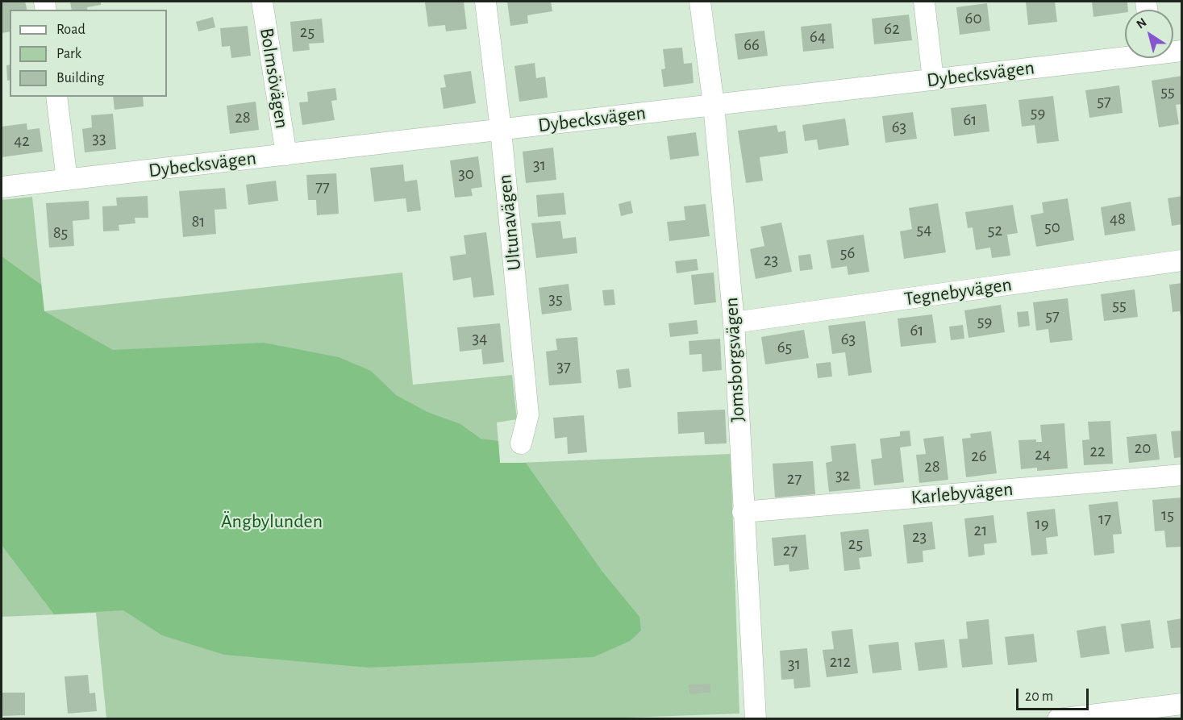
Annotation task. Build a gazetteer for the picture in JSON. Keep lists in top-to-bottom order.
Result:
{
  "streets": {
    "street": [
      "Dybecksvägen",
      "Bolmsövägen",
      "Ultunavägen",
      "Tegnebyvägen",
      "Jomsborgsvägen",
      "Karlebyvägen"
    ]
  },
  "crossings": [
    ["Dybecksvägen", "Bolmsövägen"],
    ["Dybecksvägen", "Ultunavägen"],
    ["Dybecksvägen", "Jomsborgsvägen"],
    ["Tegnebyvägen", "Jomsborgsvägen"],
    ["Jomsborgsvägen", "Karlebyvägen"]
  ],
  "parks": ["Ängbylunden"],
  "house_numbers": [
    "60",
    "62",
    "25",
    "64",
    "66",
    "55",
    "57",
    "59",
    "28",
    "61",
    "63",
    "33",
    "42",
    "31",
    "30",
    "77",
    "48",
    "81",
    "50",
    "54",
    "52",
    "85",
    "56",
    "23",
    "35",
    "55",
    "57",
    "59",
    "61",
    "34",
    "63",
    "65",
    "37",
    "20",
    "22",
    "24",
    "26",
    "28",
    "32",
    "27",
    "15",
    "17",
    "19",
    "21",
    "23",
    "25",
    "27",
    "212",
    "31"
  ],
  "legend": ["Road", "Park", "Building"],
  "scale_bar": "20 m",
  "north": "top left"
}
